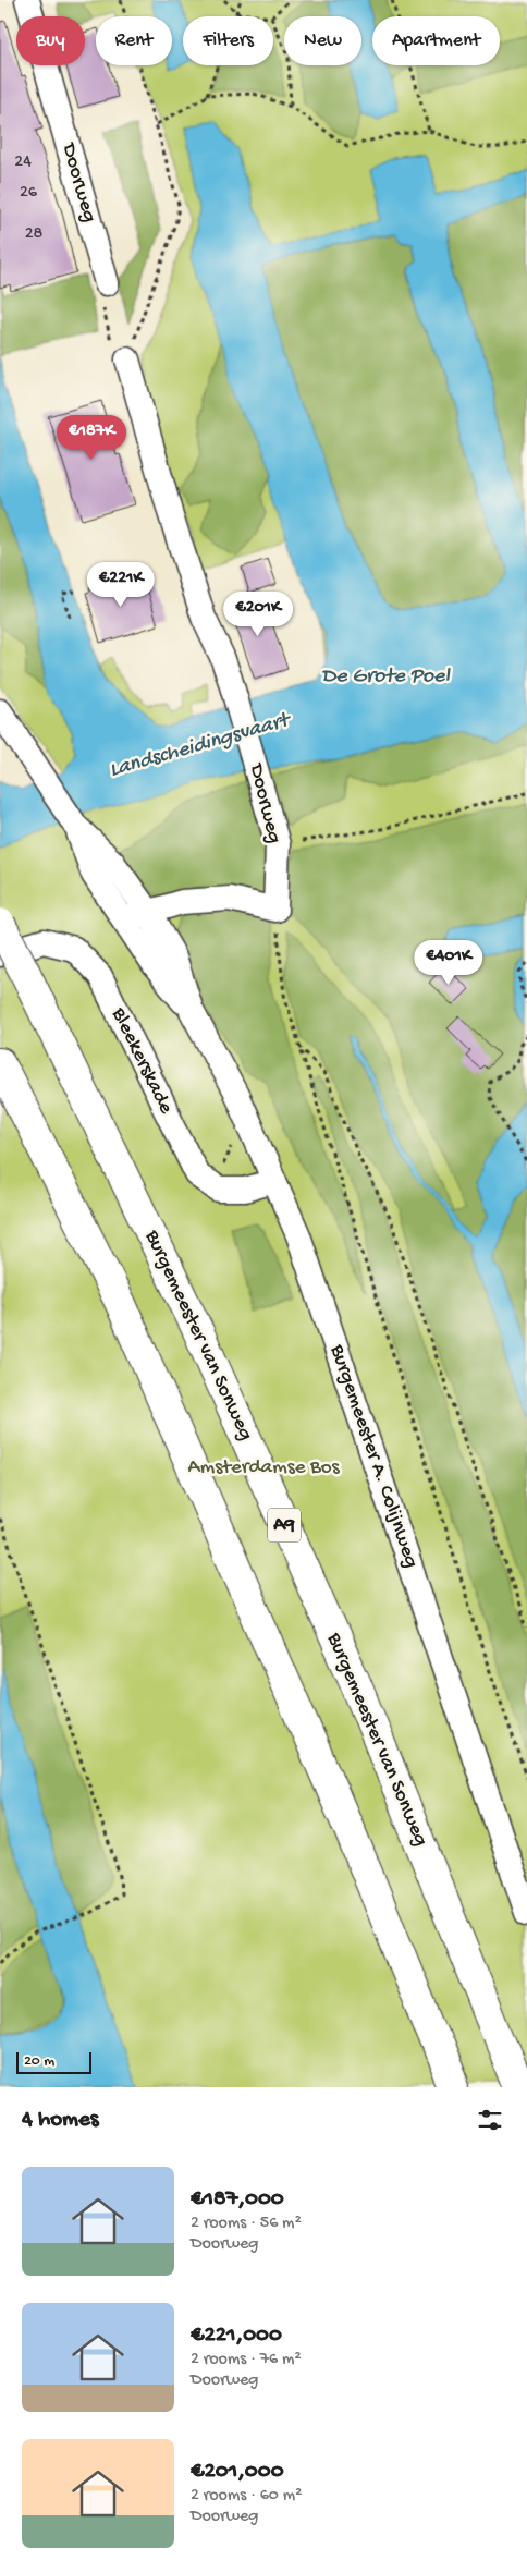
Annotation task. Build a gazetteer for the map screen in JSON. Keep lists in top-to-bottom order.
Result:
{
  "streets": {
    "highway": ["Burgemeester van Sonweg", "A9"],
    "street": ["Doorweg", "Bleekerskade", "Burgemeester A. Colijnweg"]
  },
  "crossings": [
    ["Bleekerskade", "Burgemeester A. Colijnweg"]
  ],
  "water": ["De Grote Poel", "Landscheidingsvaart"],
  "parks": ["Amsterdamse Bos"],
  "house_numbers": ["24", "26", "28"],
  "scale_bar": "20 m",
  "page": {
    "chip": [
      "Buy",
      "Rent",
      "Filters",
      "New",
      "Apartment"
    ],
    "price": [
      "€187K",
      "€221K",
      "€201K",
      "€401K"
    ],
    "scale": "20 m",
    "heading": "4 homes",
    "list": [
      {
        "name": "€187,000",
        "note": "2 rooms · 56 m² · Doorweg"
      },
      {
        "name": "€221,000",
        "note": "2 rooms · 76 m² · Doorweg"
      },
      {
        "name": "€201,000",
        "note": "2 rooms · 60 m² · Doorweg"
      }
    ]
  }
}
